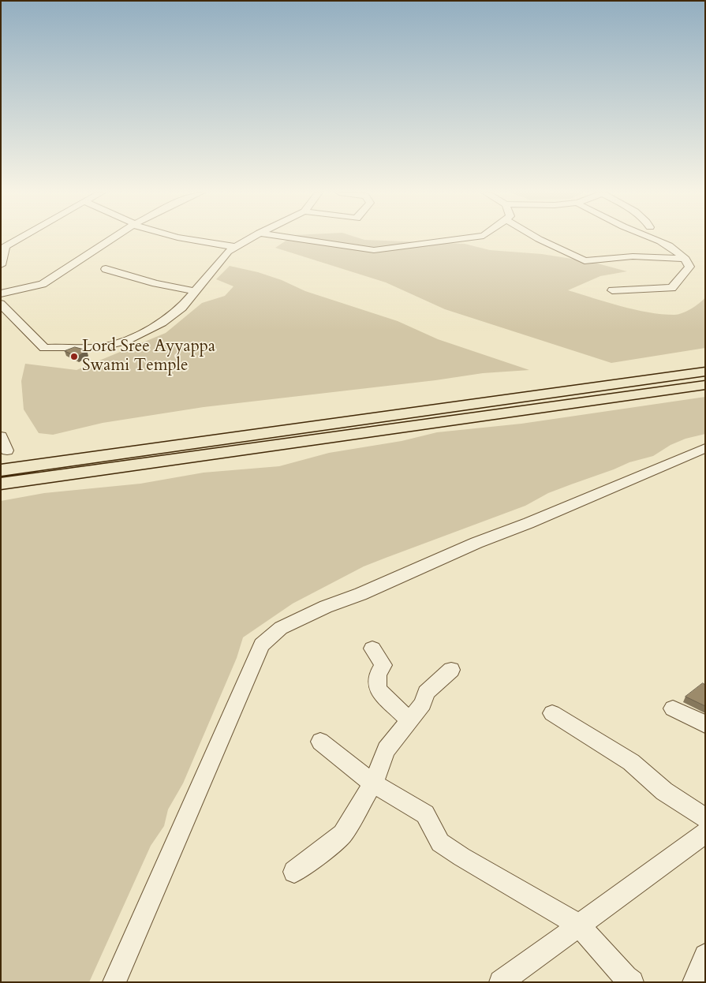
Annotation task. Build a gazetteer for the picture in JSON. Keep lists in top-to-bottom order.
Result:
{
  "places": ["Lord Sree Ayyappa Swami Temple"]
}
